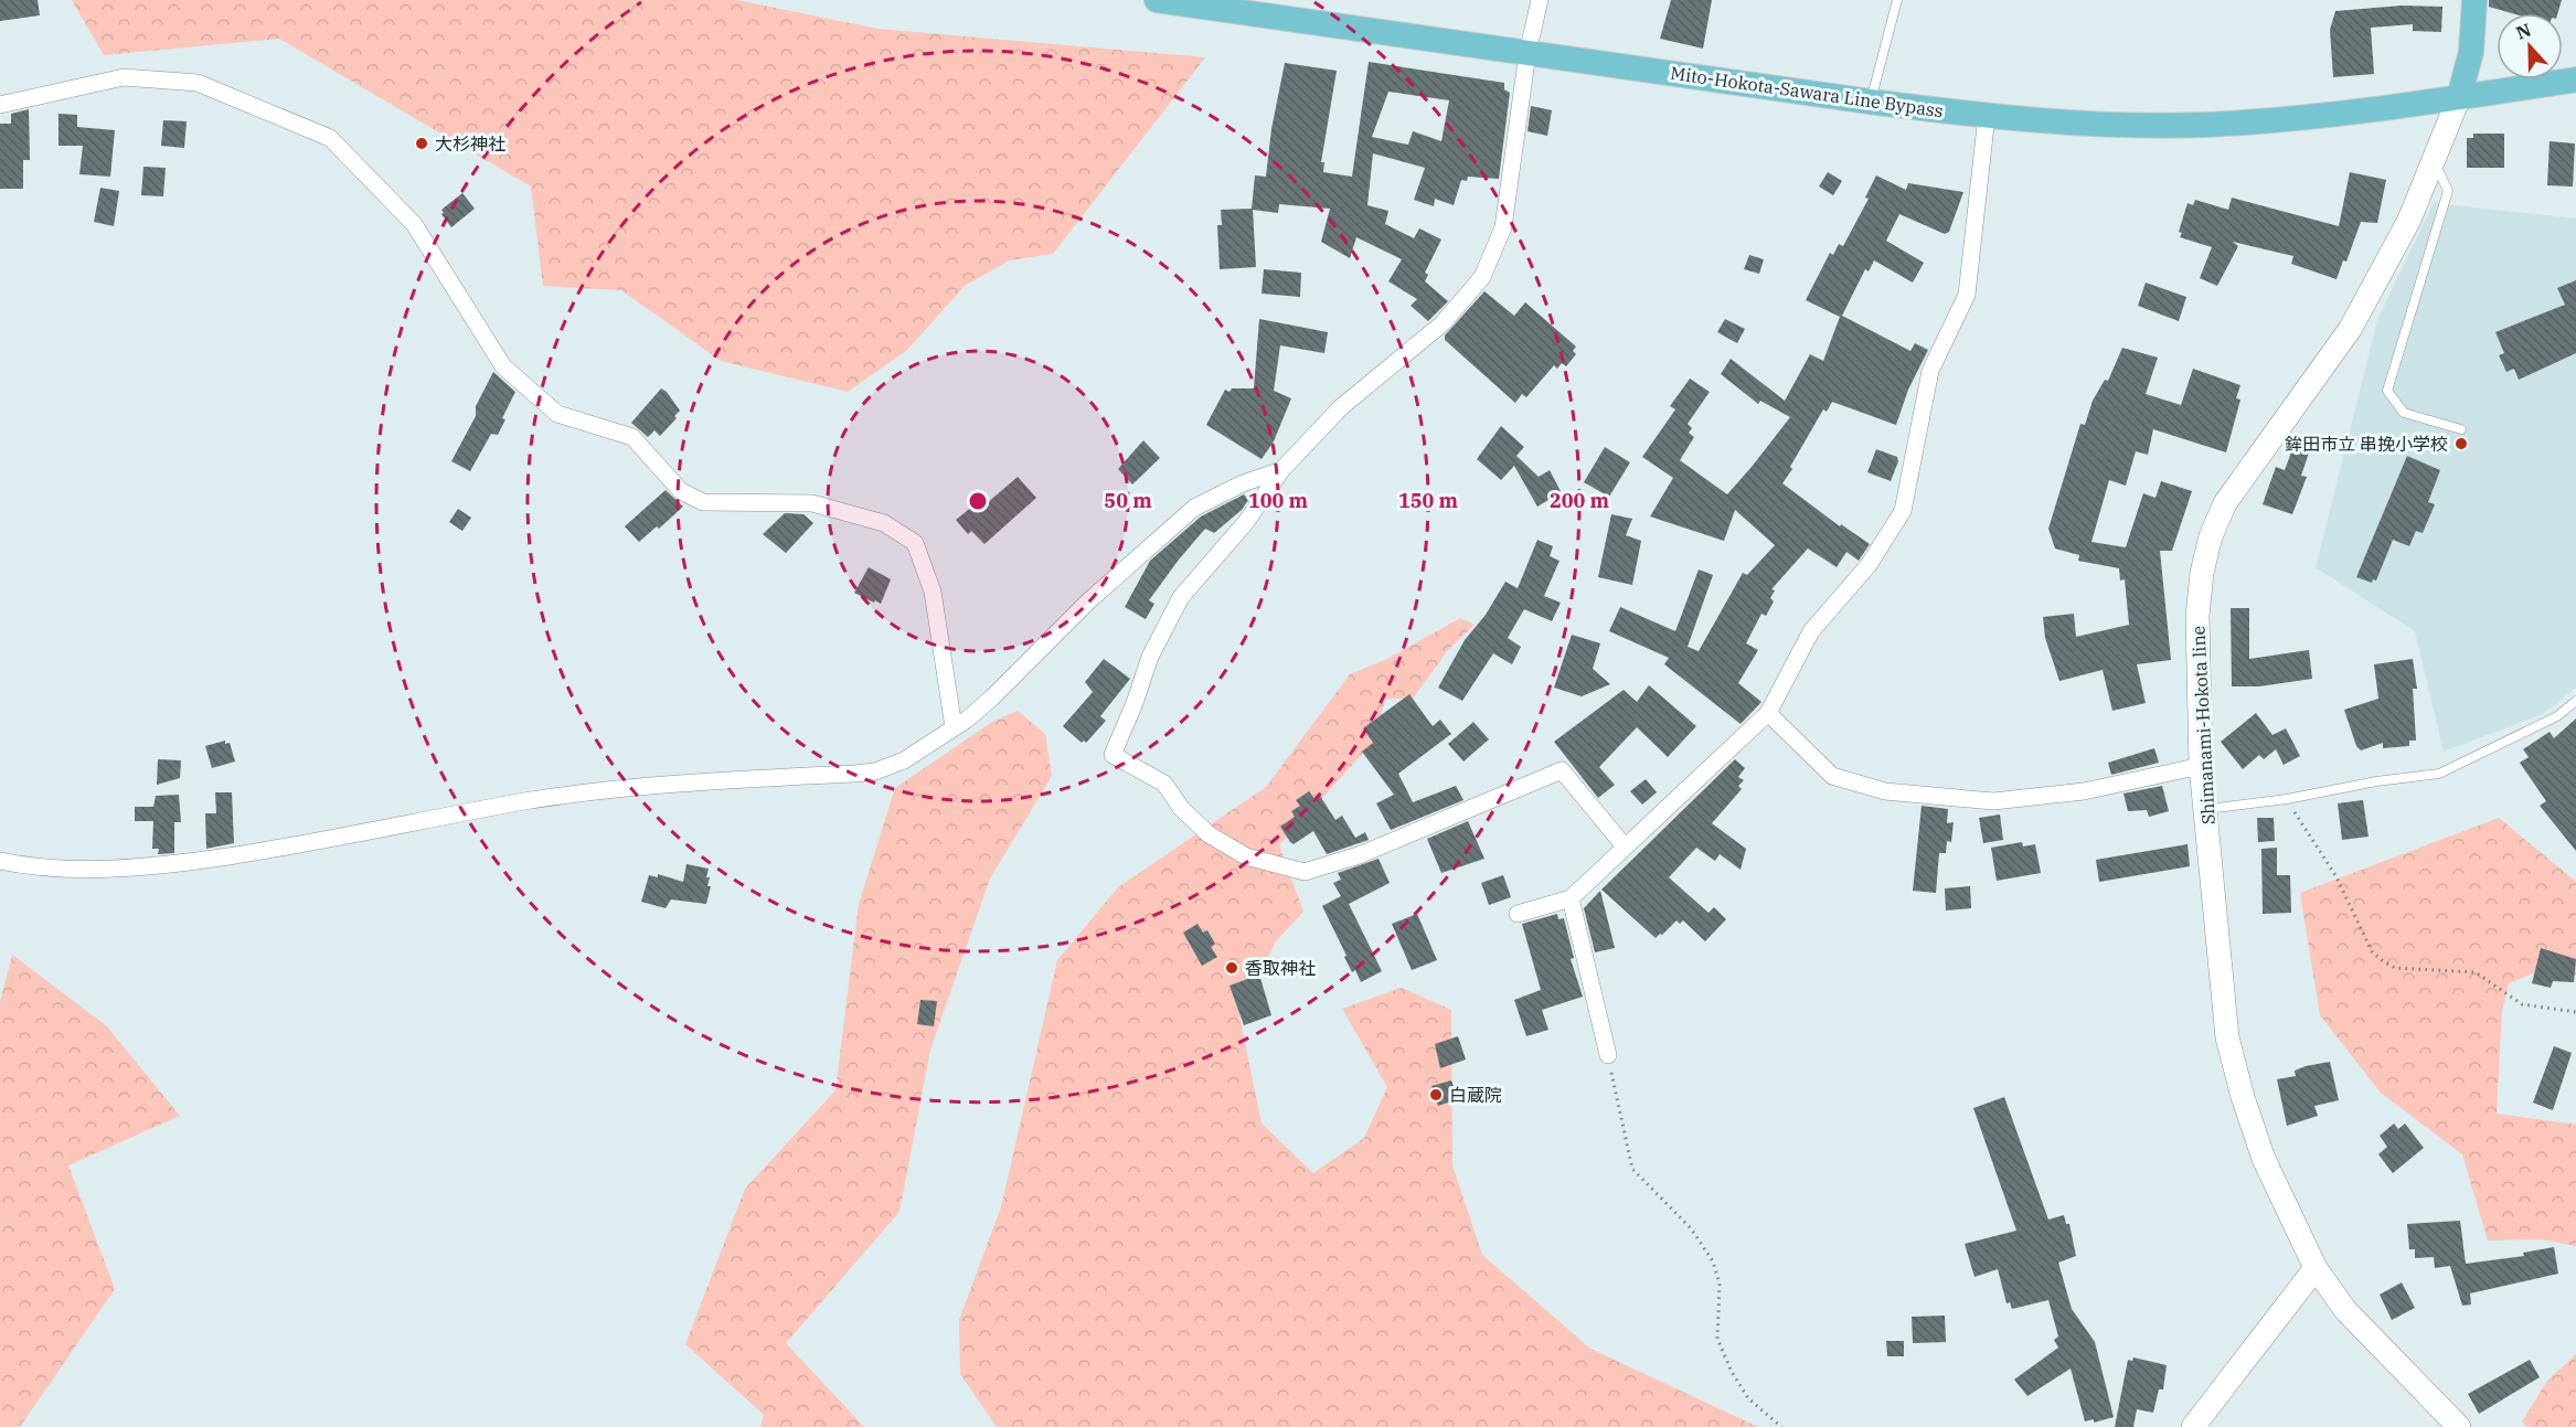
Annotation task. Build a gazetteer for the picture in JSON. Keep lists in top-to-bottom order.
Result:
{
  "streets": {
    "main road": ["Mito-Hokota-Sawara Line Bypass", "Shimanami-Hokota line"]
  },
  "crossings": [
    ["Mito-Hokota-Sawara Line Bypass", "Shimanami-Hokota line"]
  ],
  "places": [
    "大杉神社",
    "鉾田市立 串挽小学校",
    "香取神社",
    "白蔵院"
  ],
  "north": "top",
  "rings": [
    "50 m",
    "100 m",
    "150 m",
    "200 m"
  ]
}
